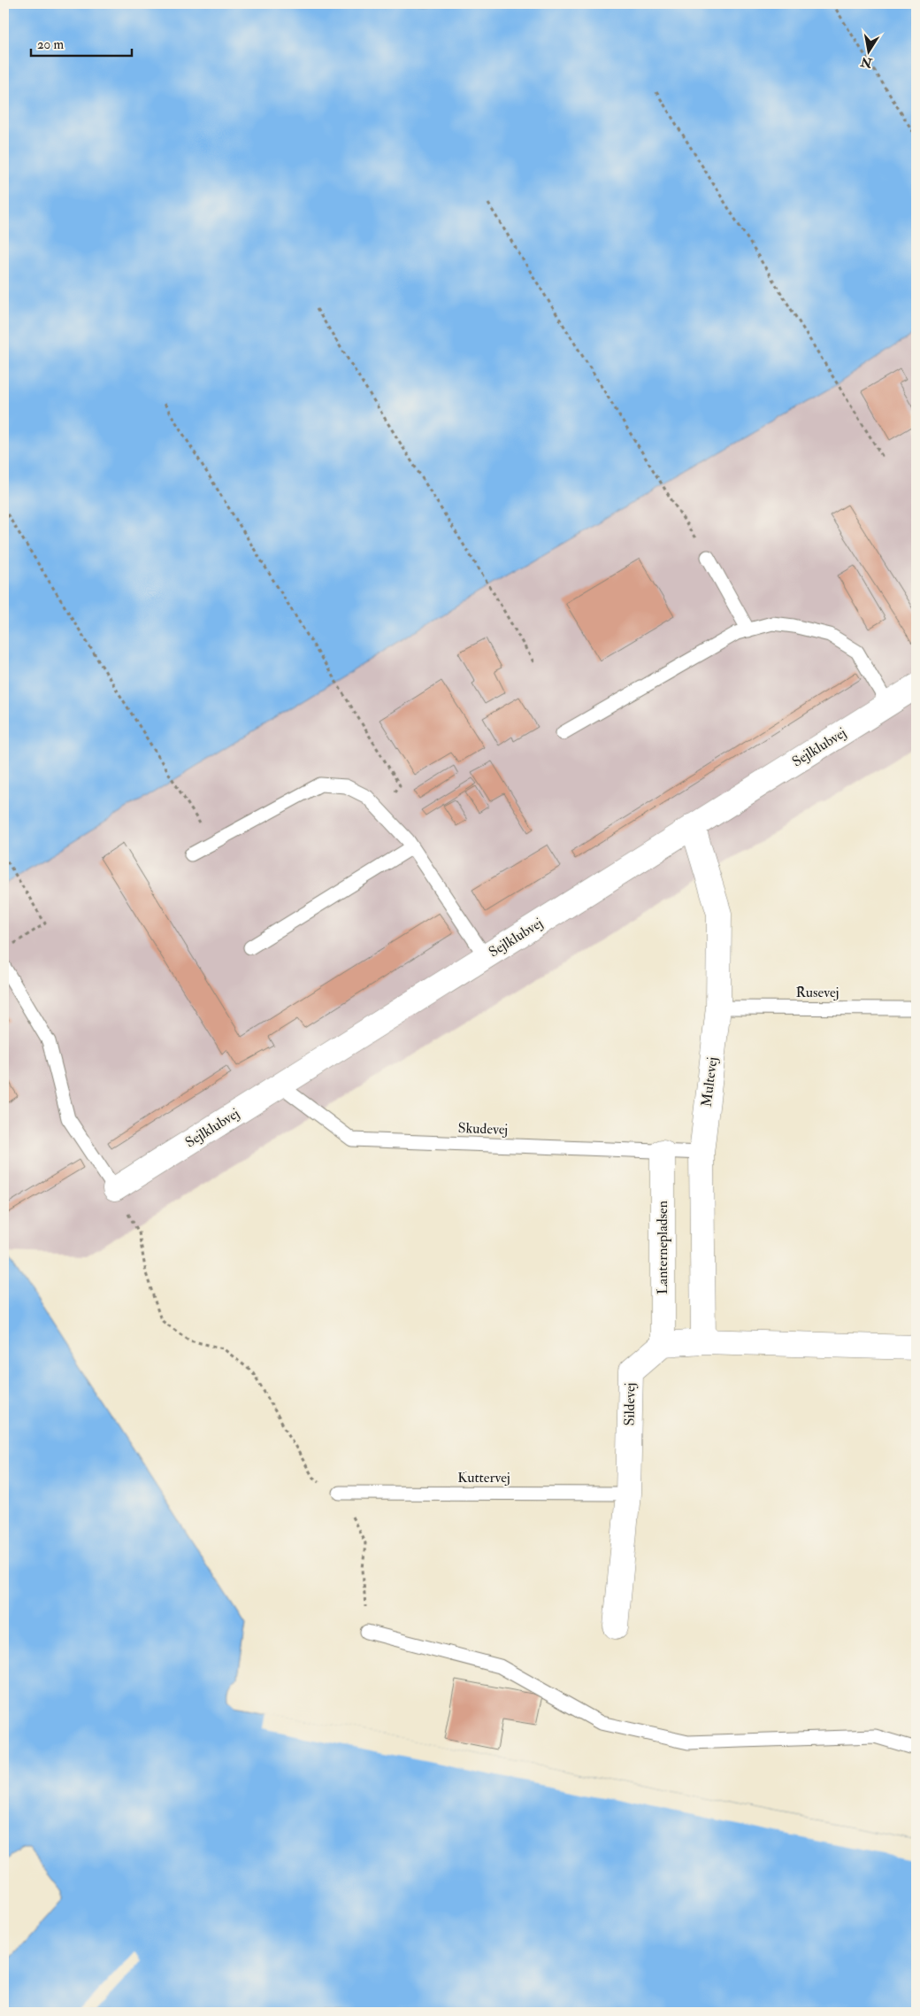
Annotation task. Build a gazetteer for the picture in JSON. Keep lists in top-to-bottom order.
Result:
{
  "streets": {
    "street": [
      "Sejlklubvej",
      "Multevej",
      "Lanternepladsen",
      "Sildevej"
    ],
    "lane": ["Rusevej", "Skudevej", "Kuttervej"]
  },
  "crossings": [
    ["Sejlklubvej", "Multevej"],
    ["Sejlklubvej", "Skudevej"],
    ["Rusevej", "Multevej"],
    ["Multevej", "Skudevej"],
    ["Skudevej", "Lanternepladsen"],
    ["Lanternepladsen", "Sildevej"],
    ["Sildevej", "Kuttervej"]
  ],
  "scale_bar": "20 m",
  "north": "bottom"
}
